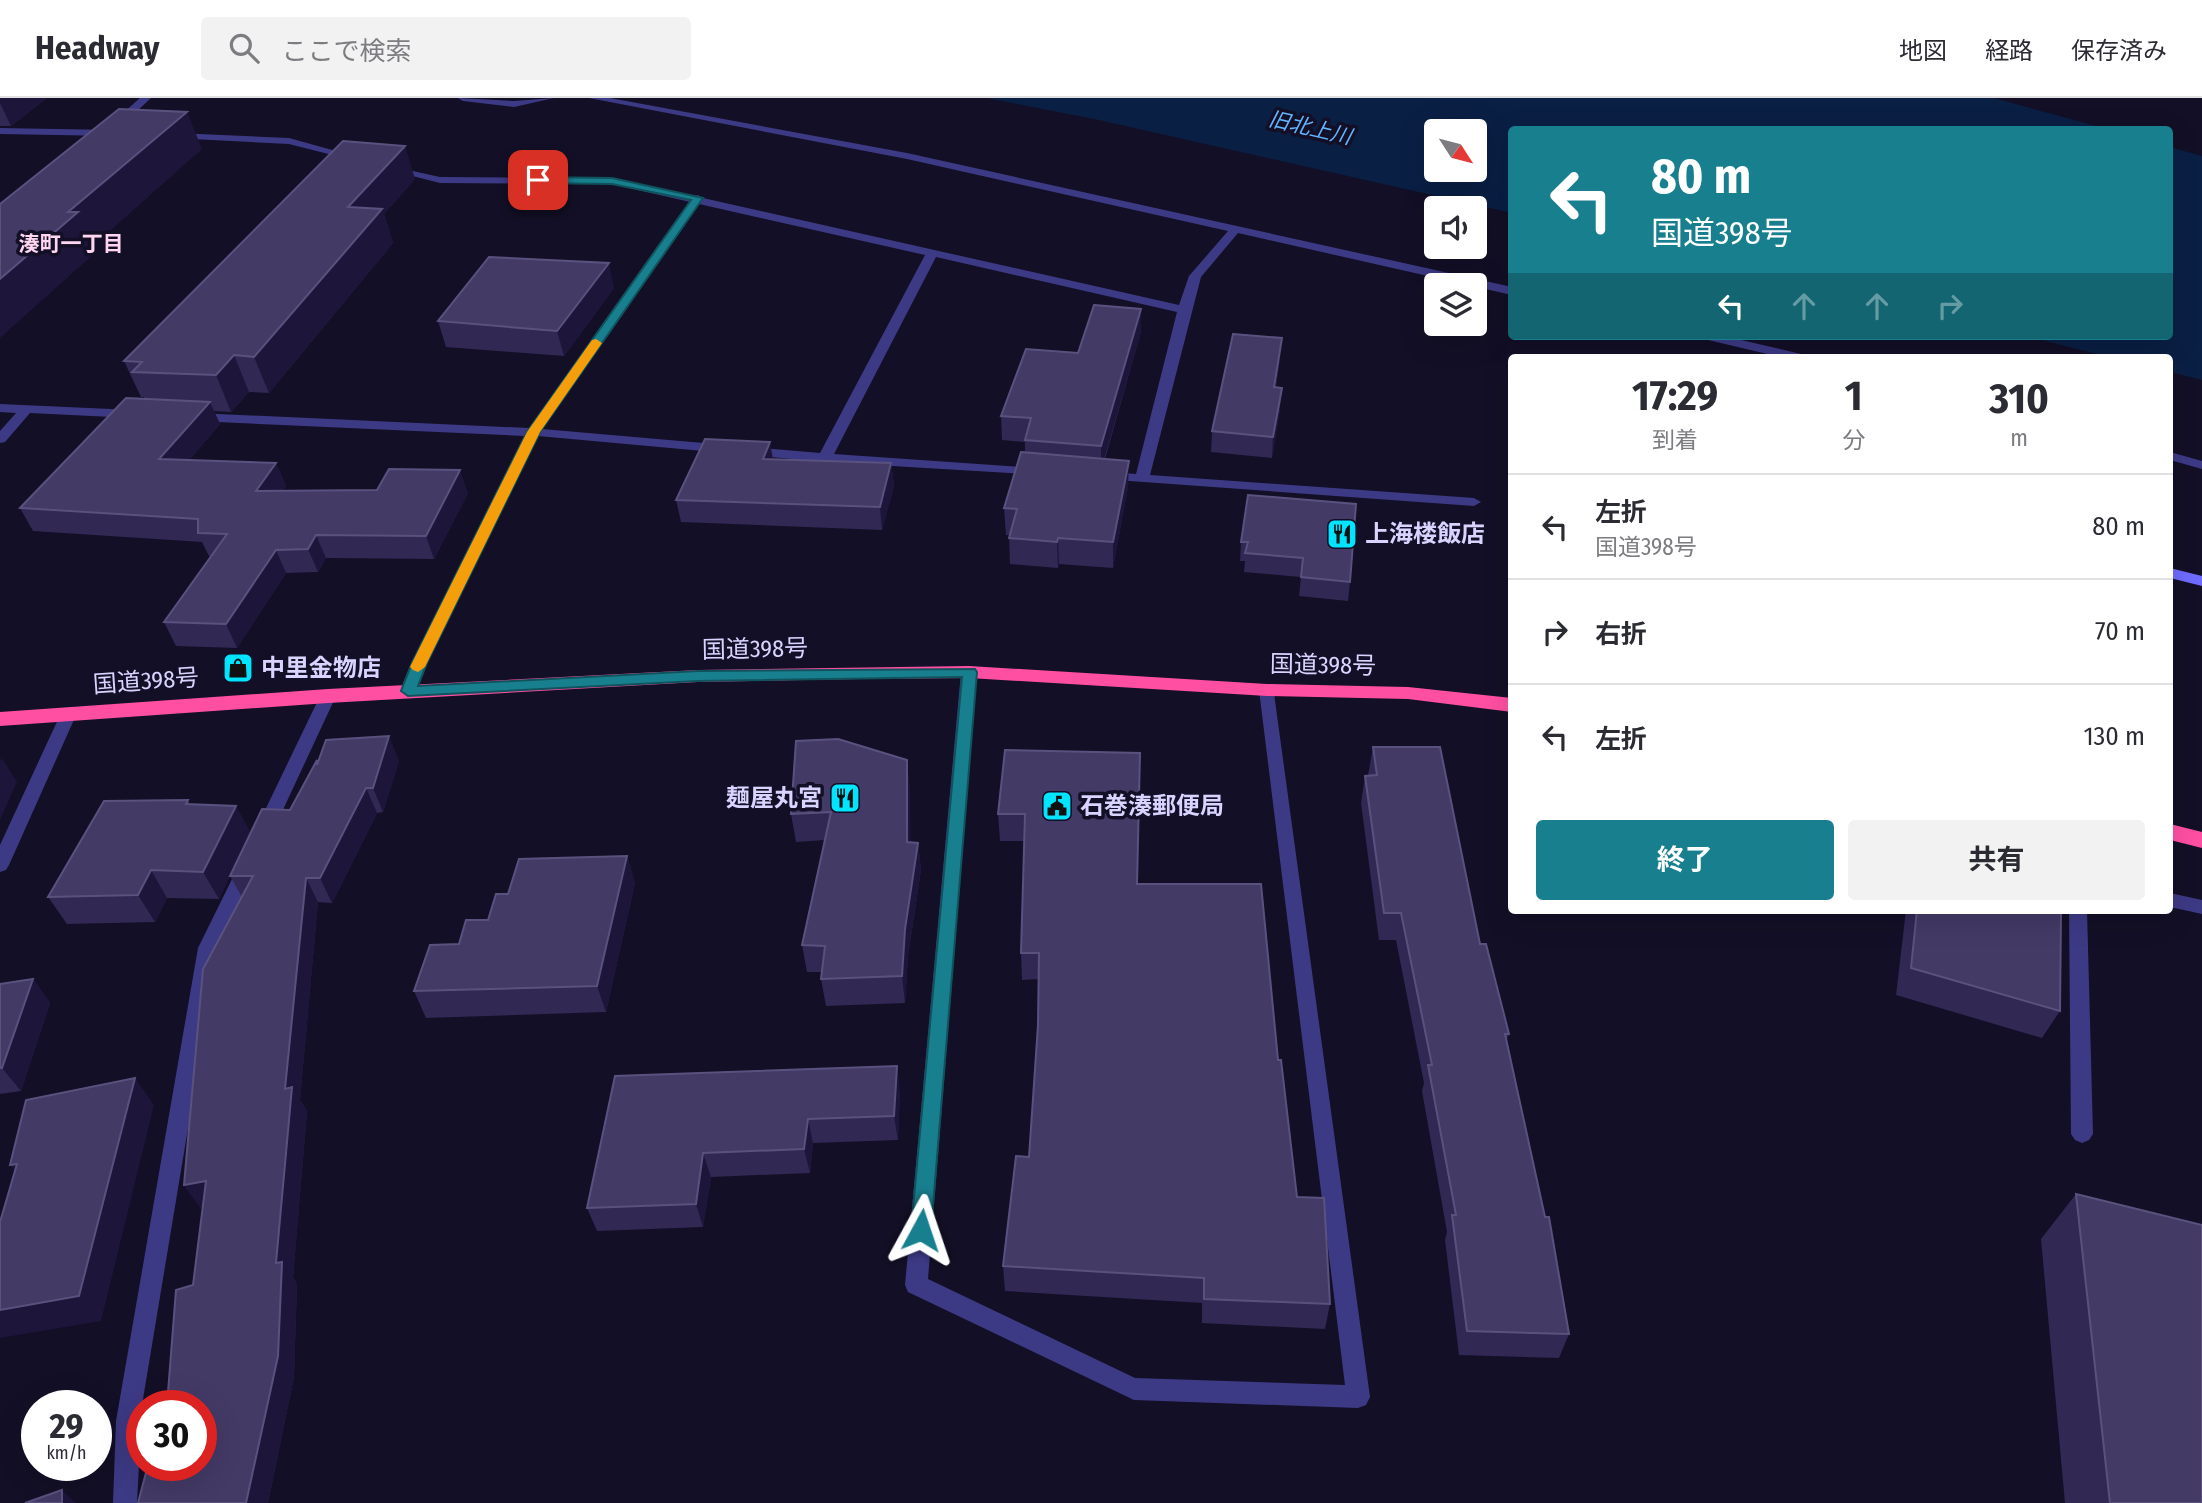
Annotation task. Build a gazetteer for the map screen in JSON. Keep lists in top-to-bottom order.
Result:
{
  "streets": {
    "highway": ["国道398号"]
  },
  "districts": ["湊町一丁目"],
  "water": ["旧北上川"],
  "places": {
    "restaurant": ["上海楼飯店", "麺屋丸宮"],
    "shop": ["中里金物店"],
    "public building": ["石巻湊郵便局"]
  },
  "north": "bottom right",
  "page": {
    "header": "Headway",
    "search": "ここで検索",
    "nav": ["地図", "経路", "保存済み"],
    "turn": ["80 m", "国道398号"],
    "eta": [
      "17:29",
      "到着",
      "1",
      "分",
      "310",
      "m"
    ],
    "list": [
      {
        "name": "左折",
        "note": "国道398号",
        "value": "80 m"
      },
      {
        "name": "右折",
        "value": "70 m"
      },
      {
        "name": "左折",
        "value": "130 m"
      }
    ],
    "buttons": ["終了", "共有"],
    "speed": "29 km/h",
    "limit": "30"
  }
}
